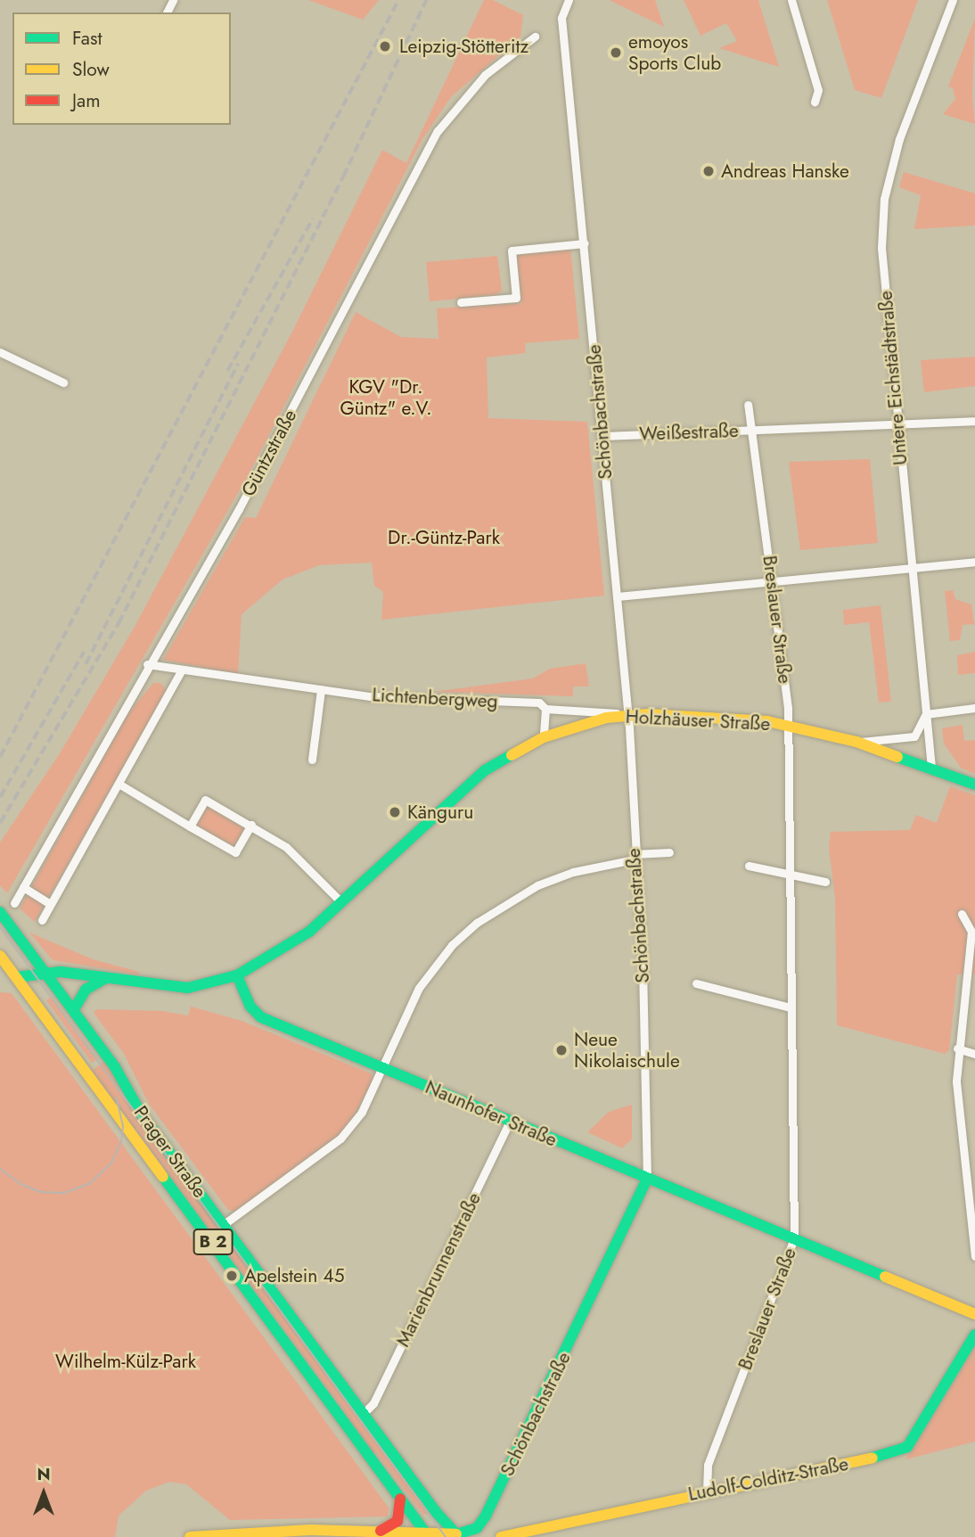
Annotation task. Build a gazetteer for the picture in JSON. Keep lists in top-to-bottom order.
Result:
{
  "streets": {
    "main road": [
      "Schönbachstraße",
      "Holzhäuser Straße",
      "Naunhofer Straße",
      "Prager Straße",
      "B 2",
      "Ludolf-Colditz-Straße"
    ],
    "street": [
      "Untere Eichstädtstraße",
      "Weißestraße",
      "Güntzstraße",
      "Breslauer Straße",
      "Lichtenbergweg",
      "Marienbrunnenstraße"
    ]
  },
  "crossings": [
    ["Untere Eichstädtstraße", "Weißestraße"],
    ["Untere Eichstädtstraße", "Holzhäuser Straße"],
    ["Schönbachstraße", "Weißestraße"],
    ["Schönbachstraße", "Lichtenbergweg"],
    ["Schönbachstraße", "Holzhäuser Straße"],
    ["Schönbachstraße", "Naunhofer Straße"],
    ["Schönbachstraße", "Prager Straße"],
    ["Weißestraße", "Breslauer Straße"],
    ["Güntzstraße", "Lichtenbergweg"],
    ["Breslauer Straße", "Holzhäuser Straße"],
    ["Breslauer Straße", "Naunhofer Straße"],
    ["Breslauer Straße", "Ludolf-Colditz-Straße"],
    ["Lichtenbergweg", "Holzhäuser Straße"],
    ["Holzhäuser Straße", "Naunhofer Straße"],
    ["Naunhofer Straße", "Marienbrunnenstraße"],
    ["Prager Straße", "Marienbrunnenstraße"]
  ],
  "parks": ["KGV \"Dr. Güntz\" e.V.", "Dr.-Güntz-Park", "Wilhelm-Külz-Park"],
  "places": [
    "Leipzig-Stötteritz",
    "emoyos Sports Club",
    "Andreas Hanske",
    "Känguru",
    "Neue Nikolaischule",
    "Apelstein 45"
  ],
  "legend": ["Fast", "Slow", "Jam"],
  "north": "top"
}
